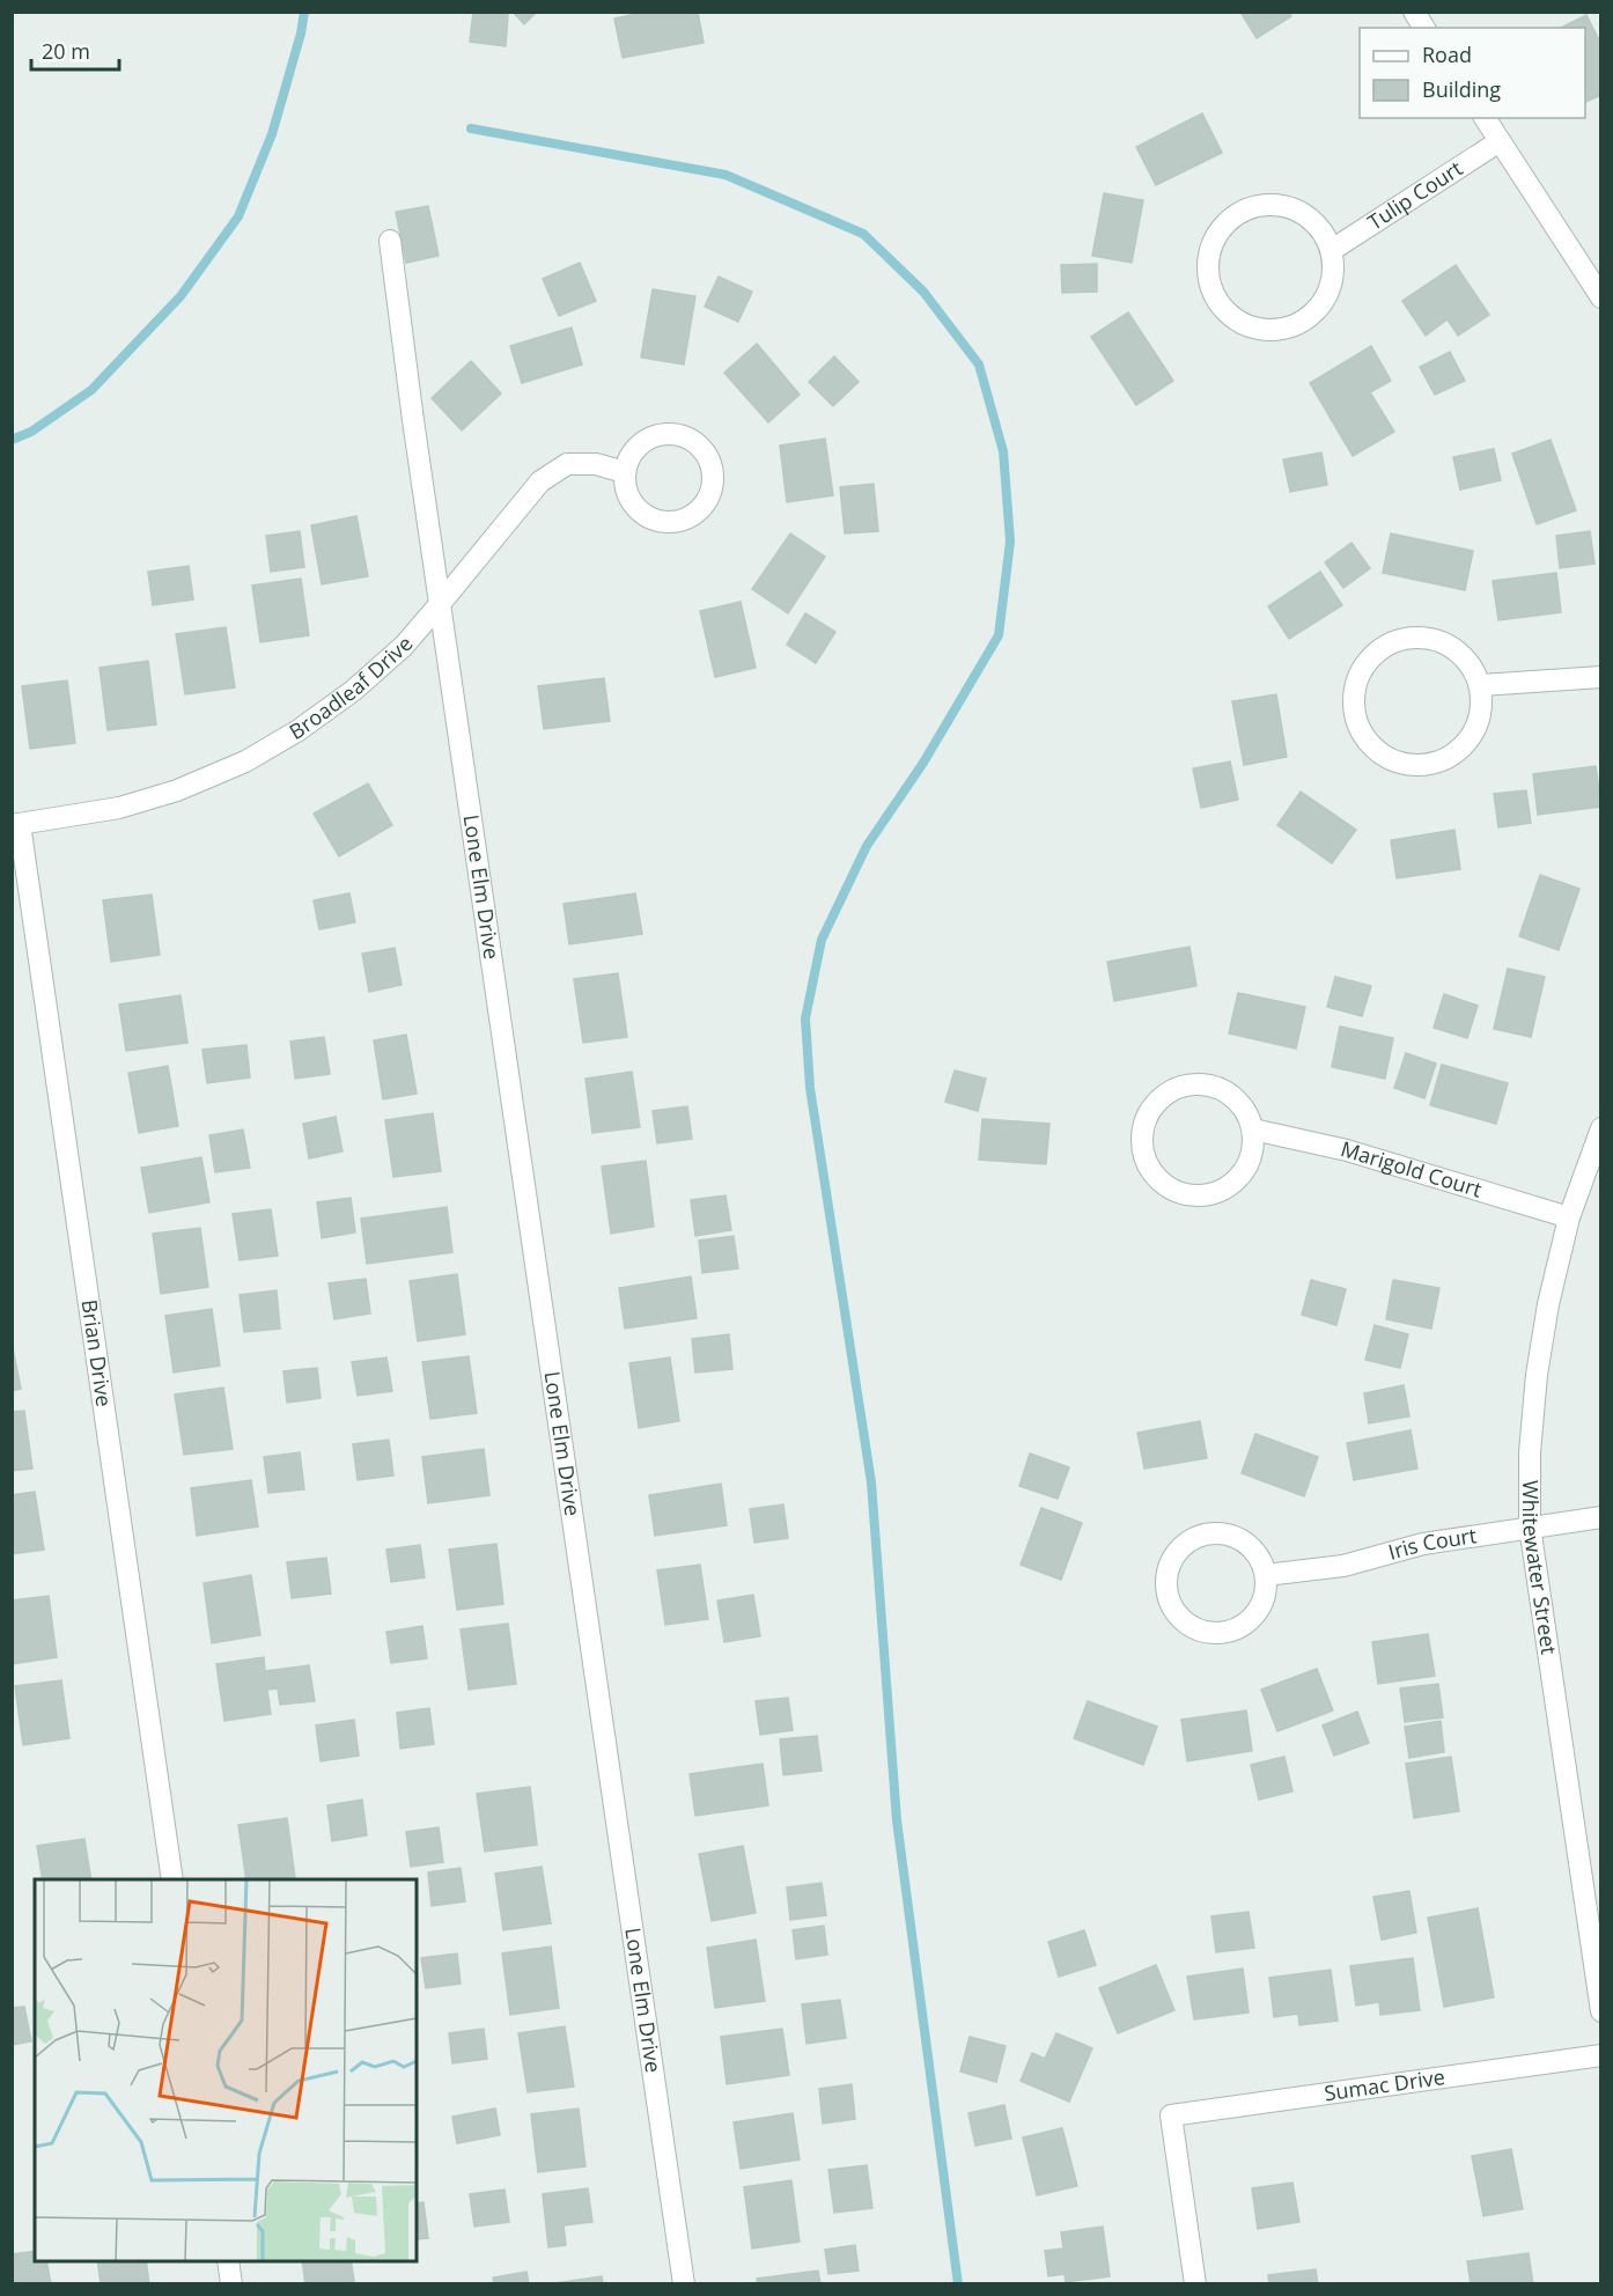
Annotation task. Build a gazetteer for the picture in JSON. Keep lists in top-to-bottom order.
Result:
{
  "streets": {
    "street": [
      "Tulip Court",
      "Broadleaf Drive",
      "Lone Elm Drive",
      "Marigold Court",
      "Brian Drive",
      "Iris Court",
      "Whitewater Street",
      "Sumac Drive"
    ]
  },
  "crossings": [
    ["Broadleaf Drive", "Lone Elm Drive"],
    ["Broadleaf Drive", "Brian Drive"],
    ["Marigold Court", "Whitewater Street"],
    ["Iris Court", "Whitewater Street"]
  ],
  "legend": ["Road", "Building"],
  "scale_bar": "20 m"
}
